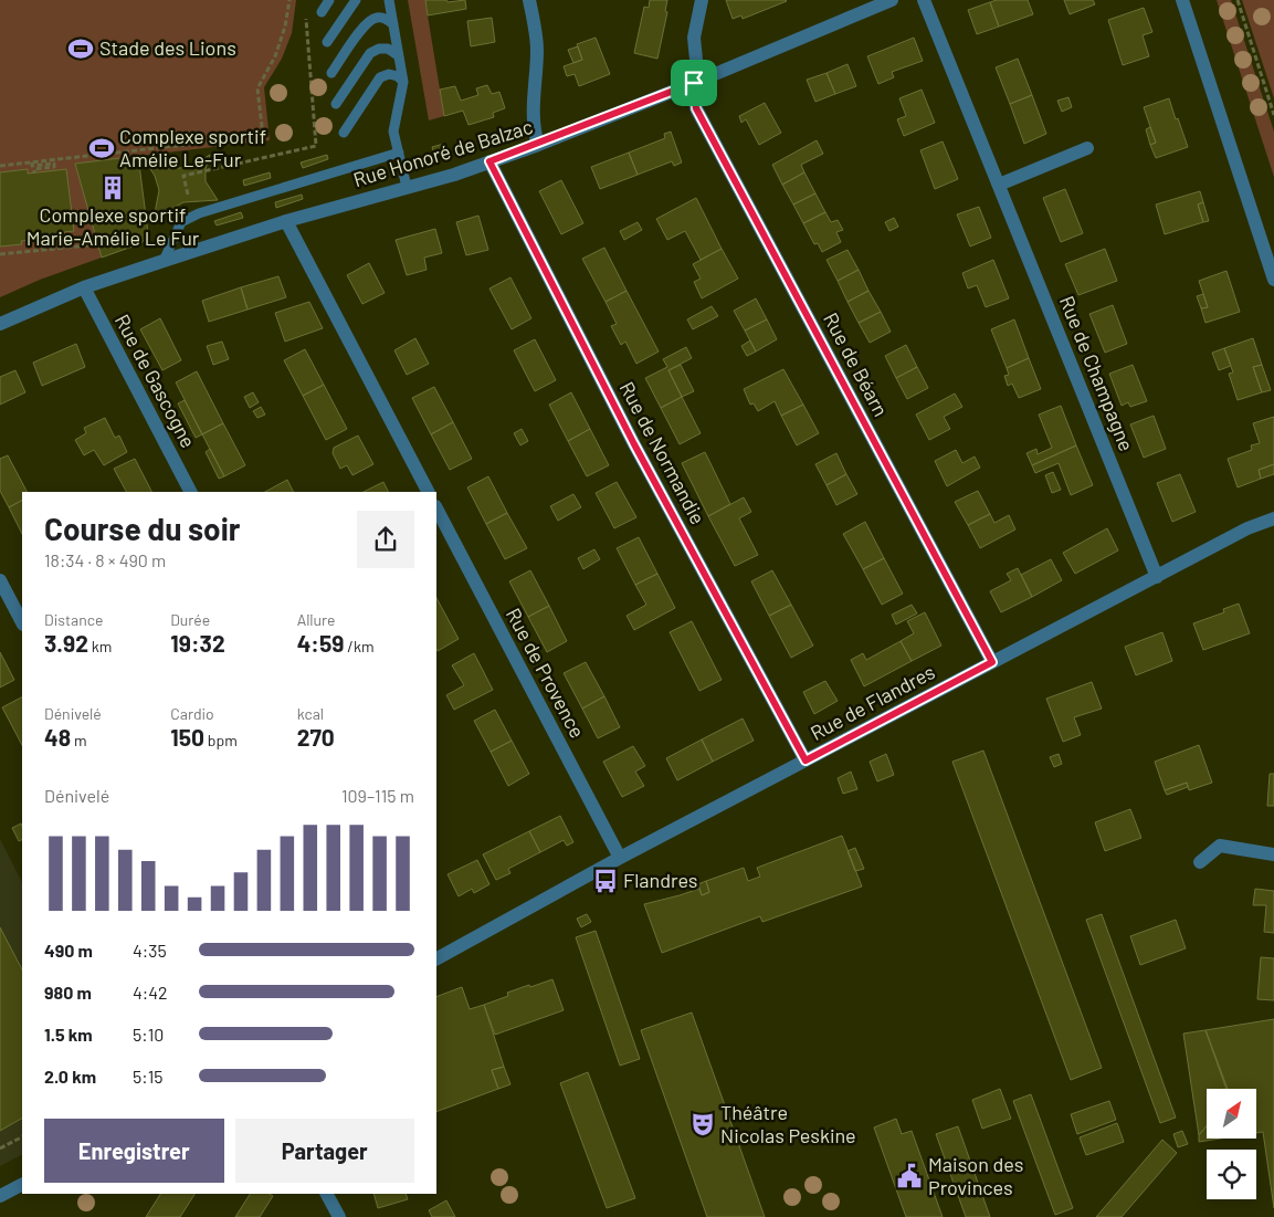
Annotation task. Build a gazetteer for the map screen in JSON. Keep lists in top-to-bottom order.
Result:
{
  "streets": {
    "street": [
      "Rue Honoré de Balzac",
      "Rue de Béarn",
      "Rue de Champagne",
      "Rue de Gascogne",
      "Rue de Normandie",
      "Rue de Provence",
      "Rue de Flandres"
    ]
  },
  "crossings": [
    ["Rue Honoré de Balzac", "Rue de Béarn"],
    ["Rue Honoré de Balzac", "Rue de Gascogne"],
    ["Rue Honoré de Balzac", "Rue de Normandie"],
    ["Rue de Béarn", "Rue de Flandres"],
    ["Rue de Champagne", "Rue de Flandres"],
    ["Rue de Normandie", "Rue de Flandres"],
    ["Rue de Provence", "Rue de Flandres"]
  ],
  "places": {
    "sports": ["Stade des Lions", "Complexe sportif Amélie Le-Fur"],
    "building": ["Complexe sportif Marie-Amélie Le Fur"],
    "bus stop": ["Flandres"],
    "theatre": ["Théâtre Nicolas Peskine"],
    "public building": ["Maison des Provinces"]
  },
  "north": "top right",
  "page": {
    "heading": ["Course du soir", "18:34 · 8 × 490 m"],
    "stats": [
      ["Distance", "3.92 km"],
      ["Durée", "19:32"],
      ["Allure", "4:59 /km"],
      ["Dénivelé", "48 m"],
      ["Cardio", "150 bpm"],
      ["kcal", "270"]
    ],
    "chart": ["Dénivelé", "109–115 m"],
    "list": [
      {
        "name": "490 m",
        "note": "4:35"
      },
      {
        "name": "980 m",
        "note": "4:42"
      },
      {
        "name": "1.5 km",
        "note": "5:10"
      },
      {
        "name": "2.0 km",
        "note": "5:15"
      }
    ],
    "buttons": ["Enregistrer", "Partager"]
  }
}
